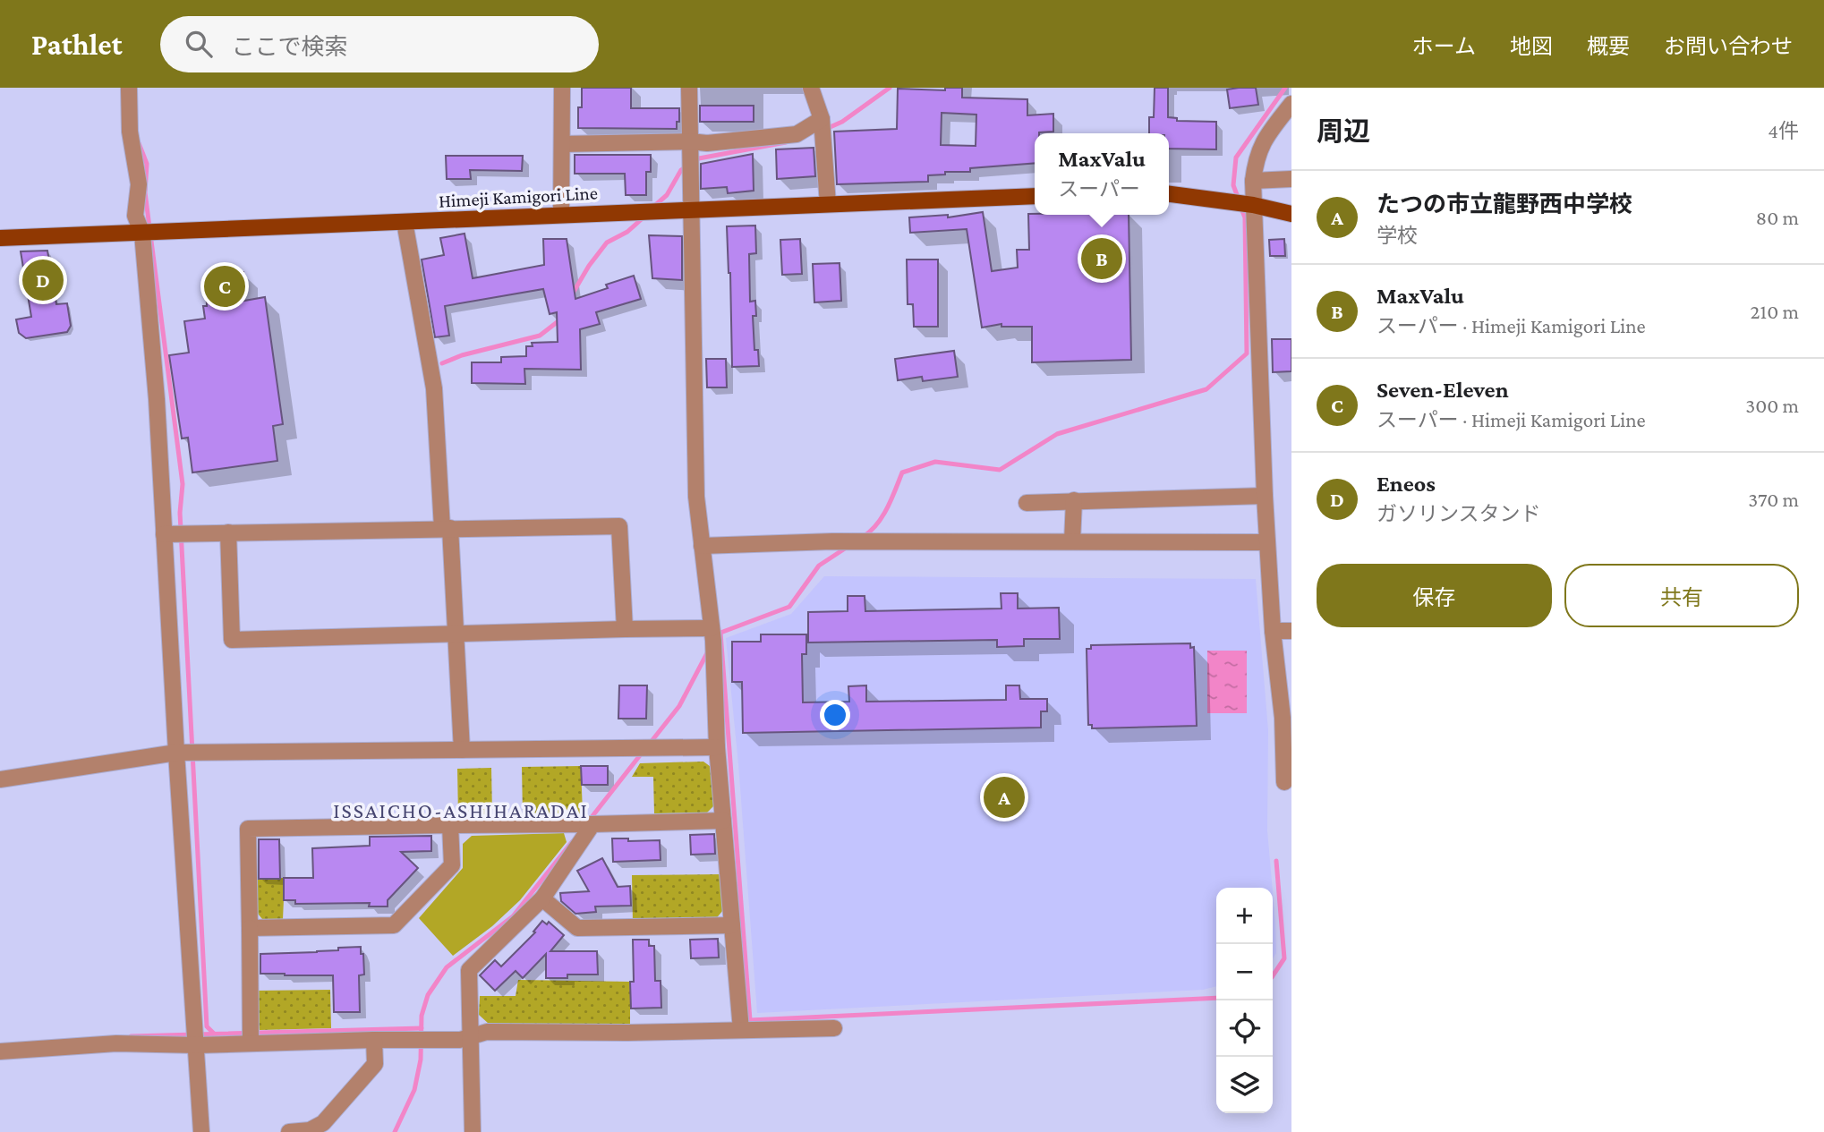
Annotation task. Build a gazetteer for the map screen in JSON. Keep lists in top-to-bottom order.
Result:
{
  "streets": {
    "main road": ["Himeji Kamigori Line"]
  },
  "districts": ["ISSAICHO-ASHIHARADAI"],
  "page": {
    "header": "Pathlet",
    "search": "ここで検索",
    "nav": [
      "ホーム",
      "地図",
      "概要",
      "お問い合わせ"
    ],
    "heading": ["周辺", "4件"],
    "popup": ["MaxValu", "スーパー"],
    "list": [
      {
        "mark": "A",
        "name": "たつの市立龍野西中学校",
        "note": "学校",
        "value": "80 m"
      },
      {
        "mark": "B",
        "name": "MaxValu",
        "note": "スーパー · Himeji Kamigori Line",
        "value": "210 m"
      },
      {
        "mark": "C",
        "name": "Seven-Eleven",
        "note": "スーパー · Himeji Kamigori Line",
        "value": "300 m"
      },
      {
        "mark": "D",
        "name": "Eneos",
        "note": "ガソリンスタンド",
        "value": "370 m"
      }
    ],
    "pins": [
      "B",
      "D",
      "C",
      "A"
    ],
    "buttons": ["保存", "共有"],
    "map_buttons": ["+", "−"]
  }
}
